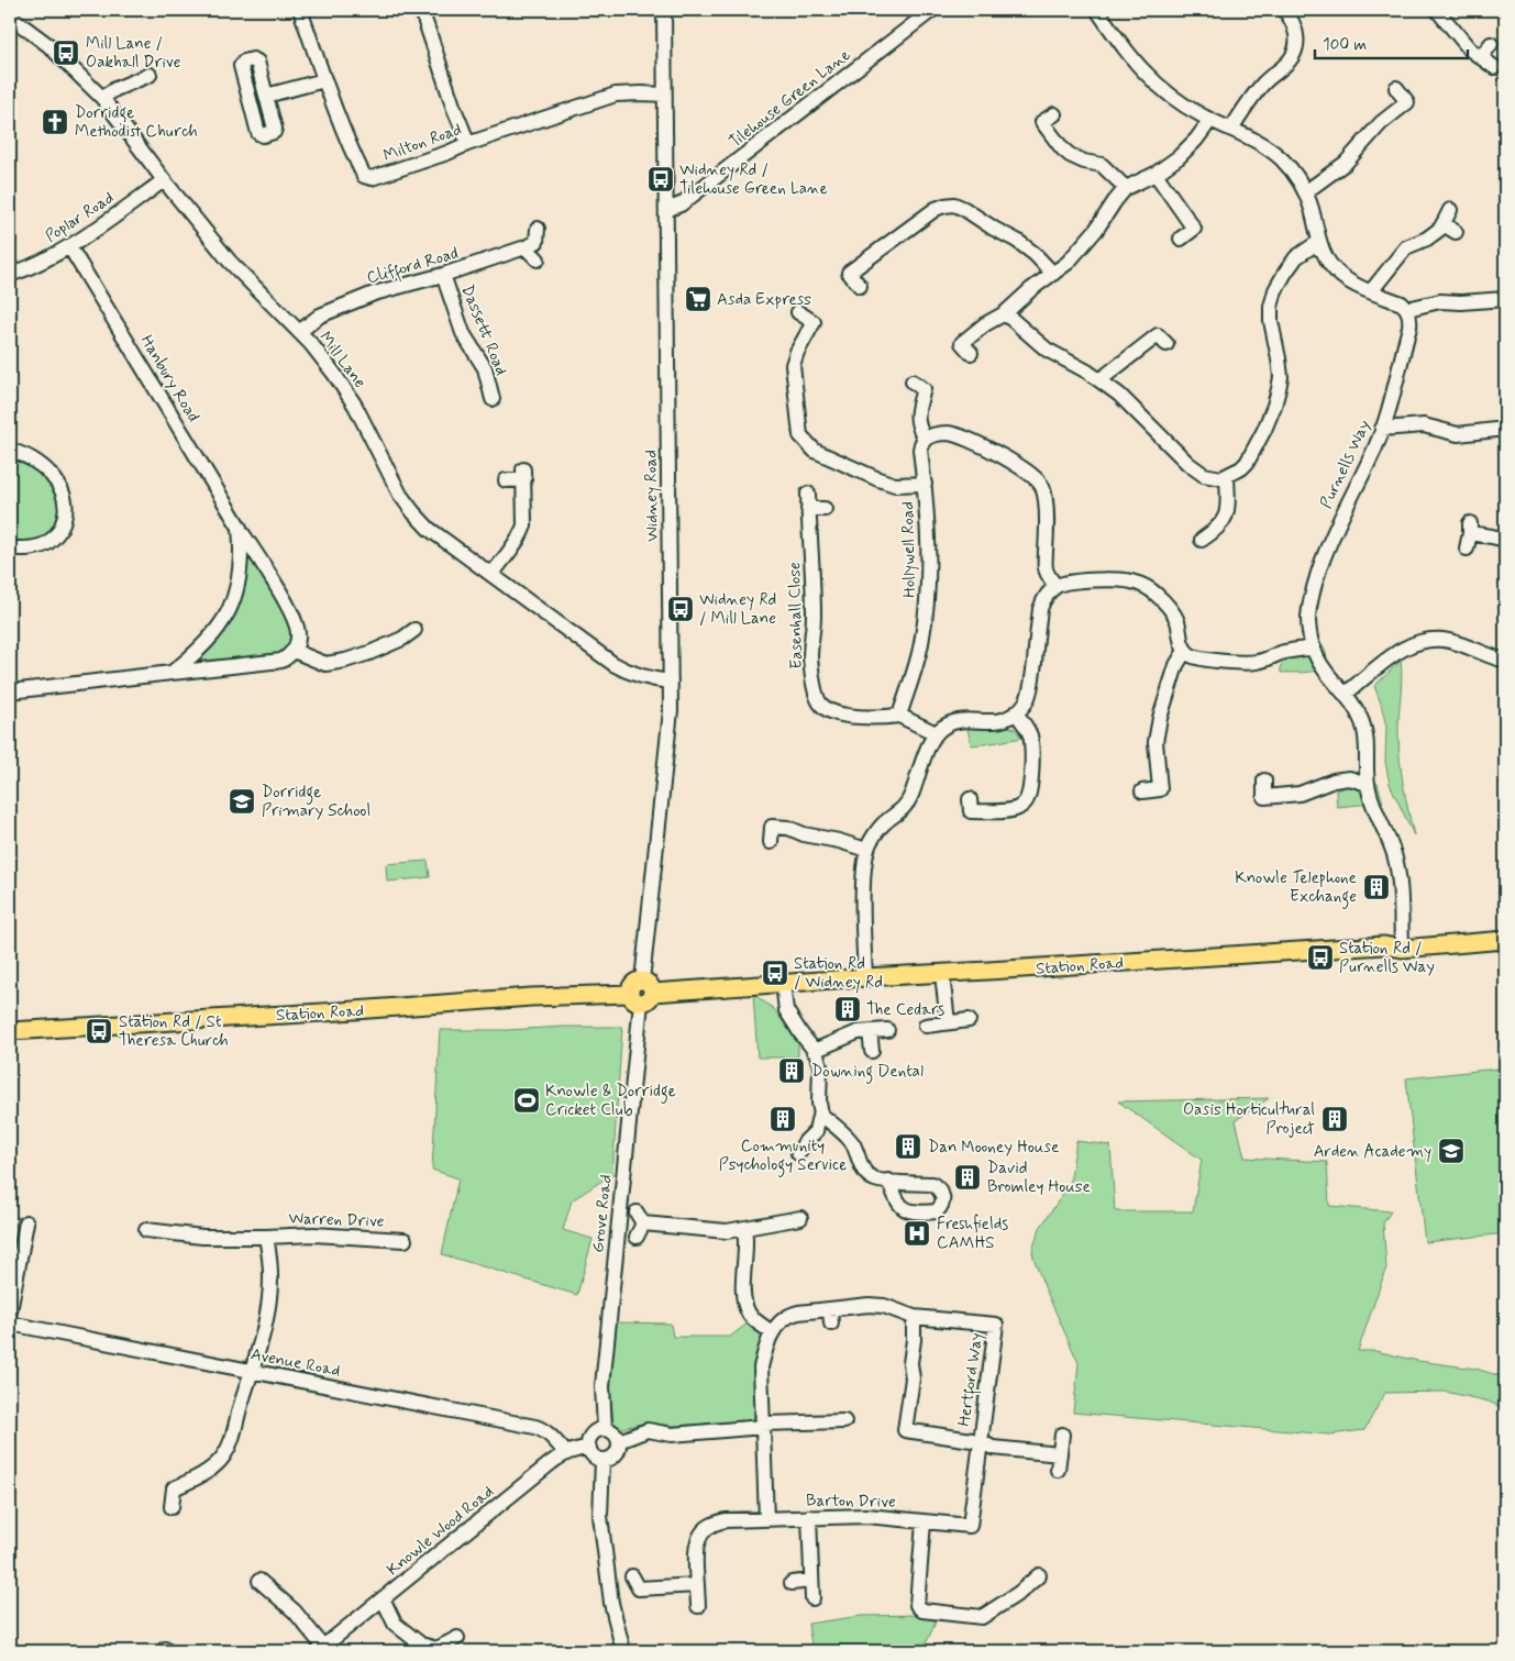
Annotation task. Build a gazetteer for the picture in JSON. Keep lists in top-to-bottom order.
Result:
{
  "streets": {
    "main road": ["Station Road"],
    "street": [
      "Tilehouse Green Lane",
      "Milton Road",
      "Poplar Road",
      "Clifford Road",
      "Dassett Road",
      "Mill Lane",
      "Hanbury Road",
      "Purnells Way",
      "Widney Road",
      "Hollywell Road",
      "Easenhall Close",
      "Grove Road",
      "Warren Drive",
      "Avenue Road",
      "Hertford Way",
      "Barton Drive",
      "Knowle Wood Road"
    ]
  },
  "crossings": [
    ["Tilehouse Green Lane", "Widney Road"],
    ["Milton Road", "Widney Road"],
    ["Poplar Road", "Mill Lane"],
    ["Poplar Road", "Hanbury Road"],
    ["Clifford Road", "Dassett Road"],
    ["Clifford Road", "Mill Lane"],
    ["Mill Lane", "Widney Road"],
    ["Purnells Way", "Station Road"],
    ["Widney Road", "Station Road"],
    ["Widney Road", "Grove Road"],
    ["Hollywell Road", "Easenhall Close"],
    ["Station Road", "Grove Road"],
    ["Grove Road", "Knowle Wood Road"],
    ["Warren Drive", "Avenue Road"],
    ["Avenue Road", "Knowle Wood Road"],
    ["Hertford Way", "Barton Drive"]
  ],
  "places": {
    "bus stop": [
      "Mill Lane / Oakhall Drive",
      "Widney Rd / Tilehouse Green Lane",
      "Widney Rd / Mill Lane",
      "Station Rd / Purnells Way",
      "Station Rd / Widney Rd",
      "Station Rd / St Theresa Church"
    ],
    "church": ["Dorridge Methodist Church"],
    "supermarket": ["Asda Express"],
    "school or university": ["Dorridge Primary School", "Arden Academy"],
    "building": [
      "Knowle Telephone Exchange",
      "The Cedars",
      "Downing Dental",
      "Community Psychology Service",
      "Oasis Horticultural Project",
      "Dan Mooney House",
      "David Bromley House"
    ],
    "sports": ["Knowle & Dorridge Cricket Club"],
    "hospital": ["Freshfields CAMHS"]
  },
  "scale_bar": "100 m"
}
